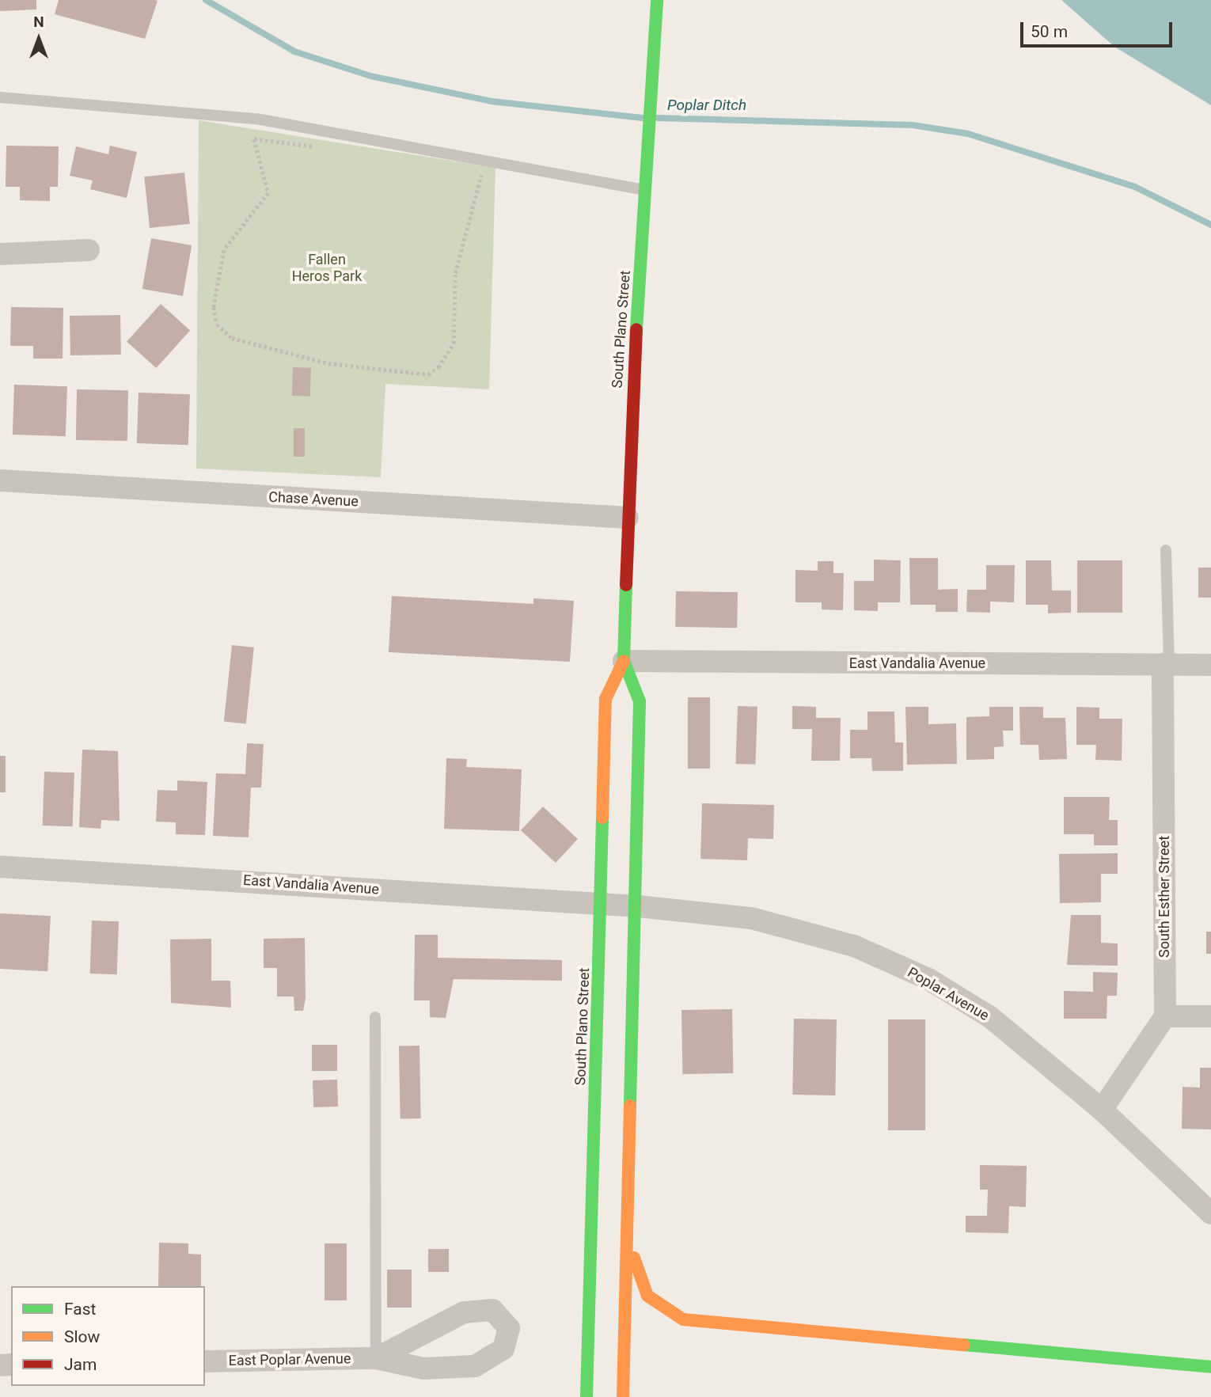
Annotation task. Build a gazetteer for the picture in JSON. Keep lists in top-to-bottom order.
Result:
{
  "streets": {
    "main road": ["South Plano Street"],
    "street": [
      "Chase Avenue",
      "East Vandalia Avenue",
      "South Esther Street",
      "Poplar Avenue",
      "East Poplar Avenue"
    ]
  },
  "crossings": [
    ["South Plano Street", "Chase Avenue"],
    ["South Plano Street", "East Vandalia Avenue"],
    ["South Plano Street", "Poplar Avenue"],
    ["East Vandalia Avenue", "South Esther Street"],
    ["East Vandalia Avenue", "Poplar Avenue"]
  ],
  "water": ["Poplar Ditch"],
  "parks": ["Fallen Heros Park"],
  "legend": ["Fast", "Slow", "Jam"],
  "scale_bar": "50 m",
  "north": "top"
}
